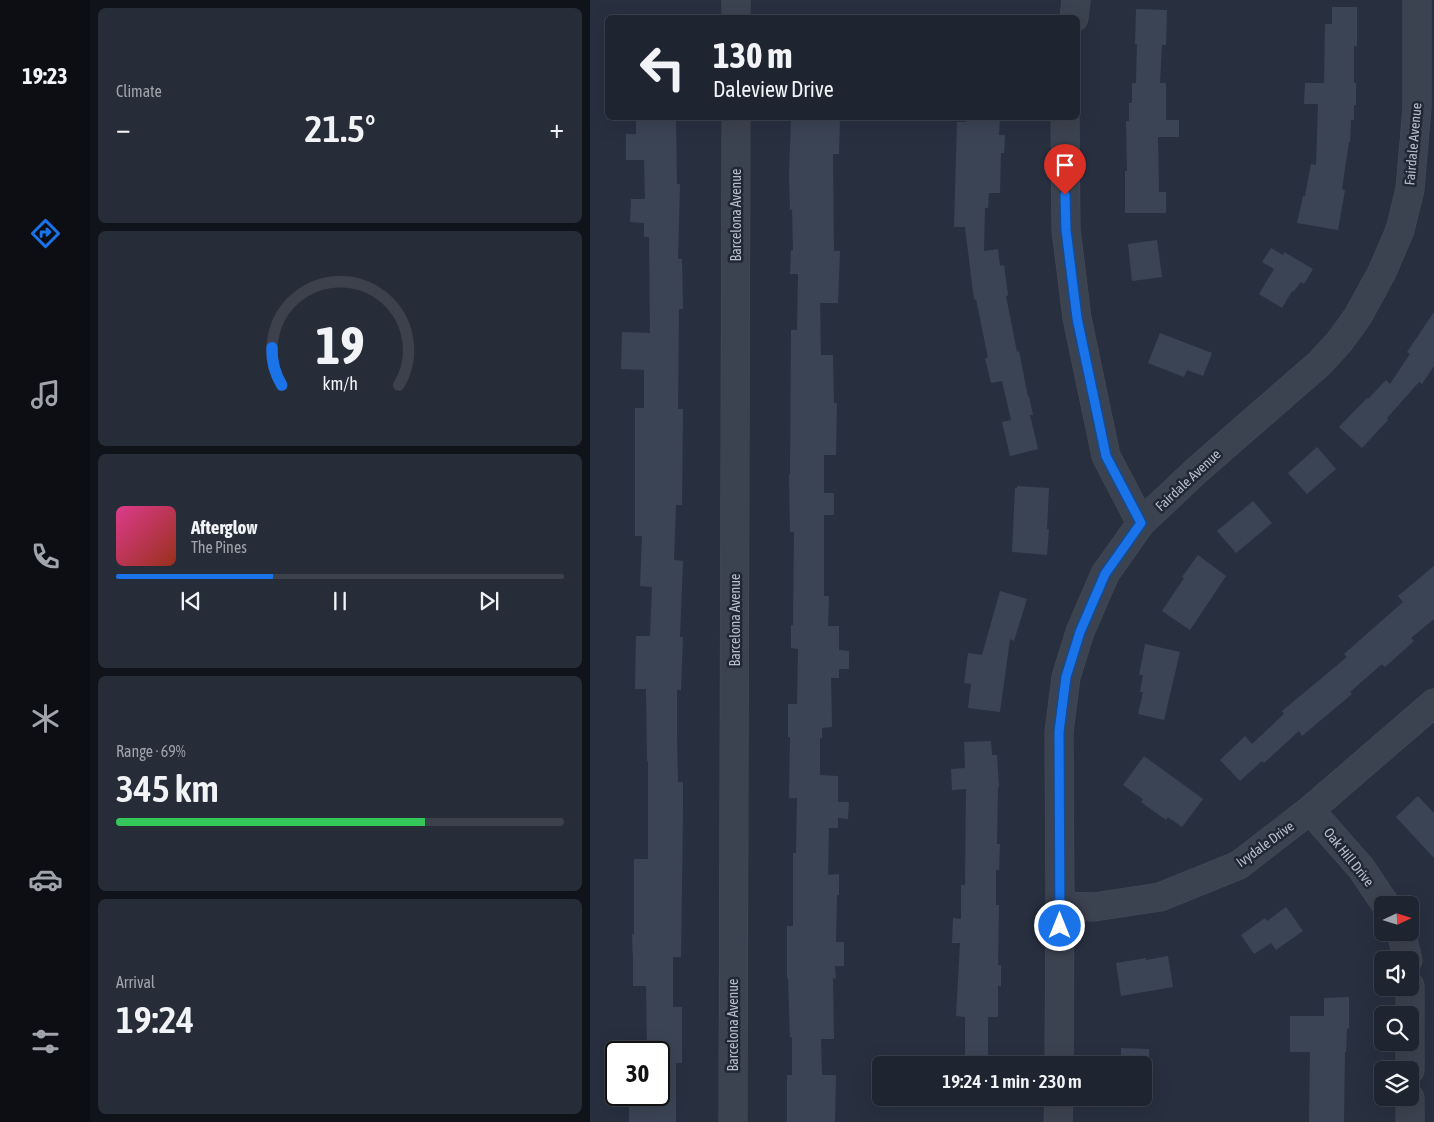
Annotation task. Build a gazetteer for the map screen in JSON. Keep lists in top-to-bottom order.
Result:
{
  "streets": {
    "street": [
      "Fairdale Avenue",
      "Barcelona Avenue",
      "Ivydale Drive",
      "Oak Hill Drive"
    ]
  },
  "crossings": [
    ["Fairdale Avenue", "Ivydale Drive"],
    ["Ivydale Drive", "Oak Hill Drive"]
  ],
  "north": "right",
  "page": {
    "tabs": "19:23",
    "tile": [
      "Climate",
      ["Range · 69%", "345 km"],
      ["Arrival", "19:24"]
    ],
    "turn": ["130 m", "Daleview Drive"],
    "heat": ["−", "21.5°", "+"],
    "song": ["Afterglow", "The Pines"],
    "limit": "30",
    "trip": "19:24 · 1 min · 230 m",
    "gauge": ["19", "km/h"]
  }
}
